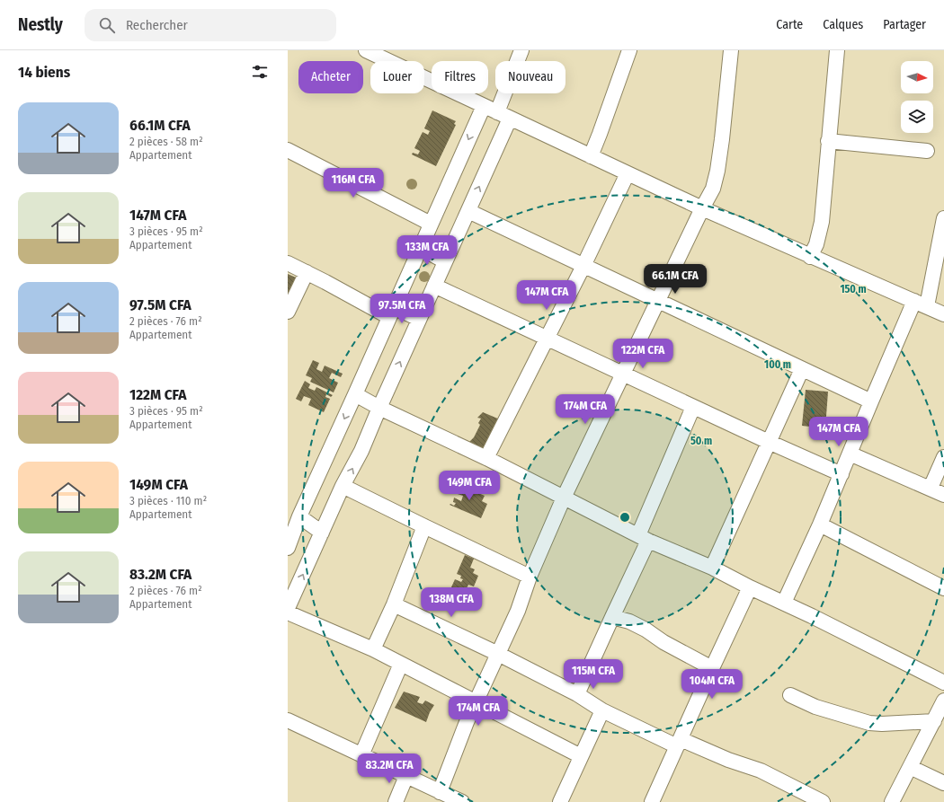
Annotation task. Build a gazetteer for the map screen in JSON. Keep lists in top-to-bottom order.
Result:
{
  "north": "right",
  "page": {
    "header": "Nestly",
    "search": "Rechercher",
    "nav": ["Carte", "Calques", "Partager"],
    "heading": "14 biens",
    "chip": [
      "Acheter",
      "Louer",
      "Filtres",
      "Nouveau"
    ],
    "list": [
      {
        "name": "66.1M CFA",
        "note": "2 pièces · 58 m² · Appartement"
      },
      {
        "name": "147M CFA",
        "note": "3 pièces · 95 m² · Appartement"
      },
      {
        "name": "97.5M CFA",
        "note": "2 pièces · 76 m² · Appartement"
      },
      {
        "name": "122M CFA",
        "note": "3 pièces · 95 m² · Appartement"
      },
      {
        "name": "149M CFA",
        "note": "3 pièces · 110 m² · Appartement"
      },
      {
        "name": "83.2M CFA",
        "note": "2 pièces · 76 m² · Appartement"
      }
    ],
    "price": [
      "116M CFA",
      "133M CFA",
      "66.1M CFA",
      "147M CFA",
      "97.5M CFA",
      "122M CFA",
      "174M CFA",
      "147M CFA",
      "149M CFA",
      "138M CFA",
      "115M CFA",
      "104M CFA",
      "174M CFA",
      "83.2M CFA"
    ]
  },
  "rings": ["150 m", "100 m", "50 m"]
}
